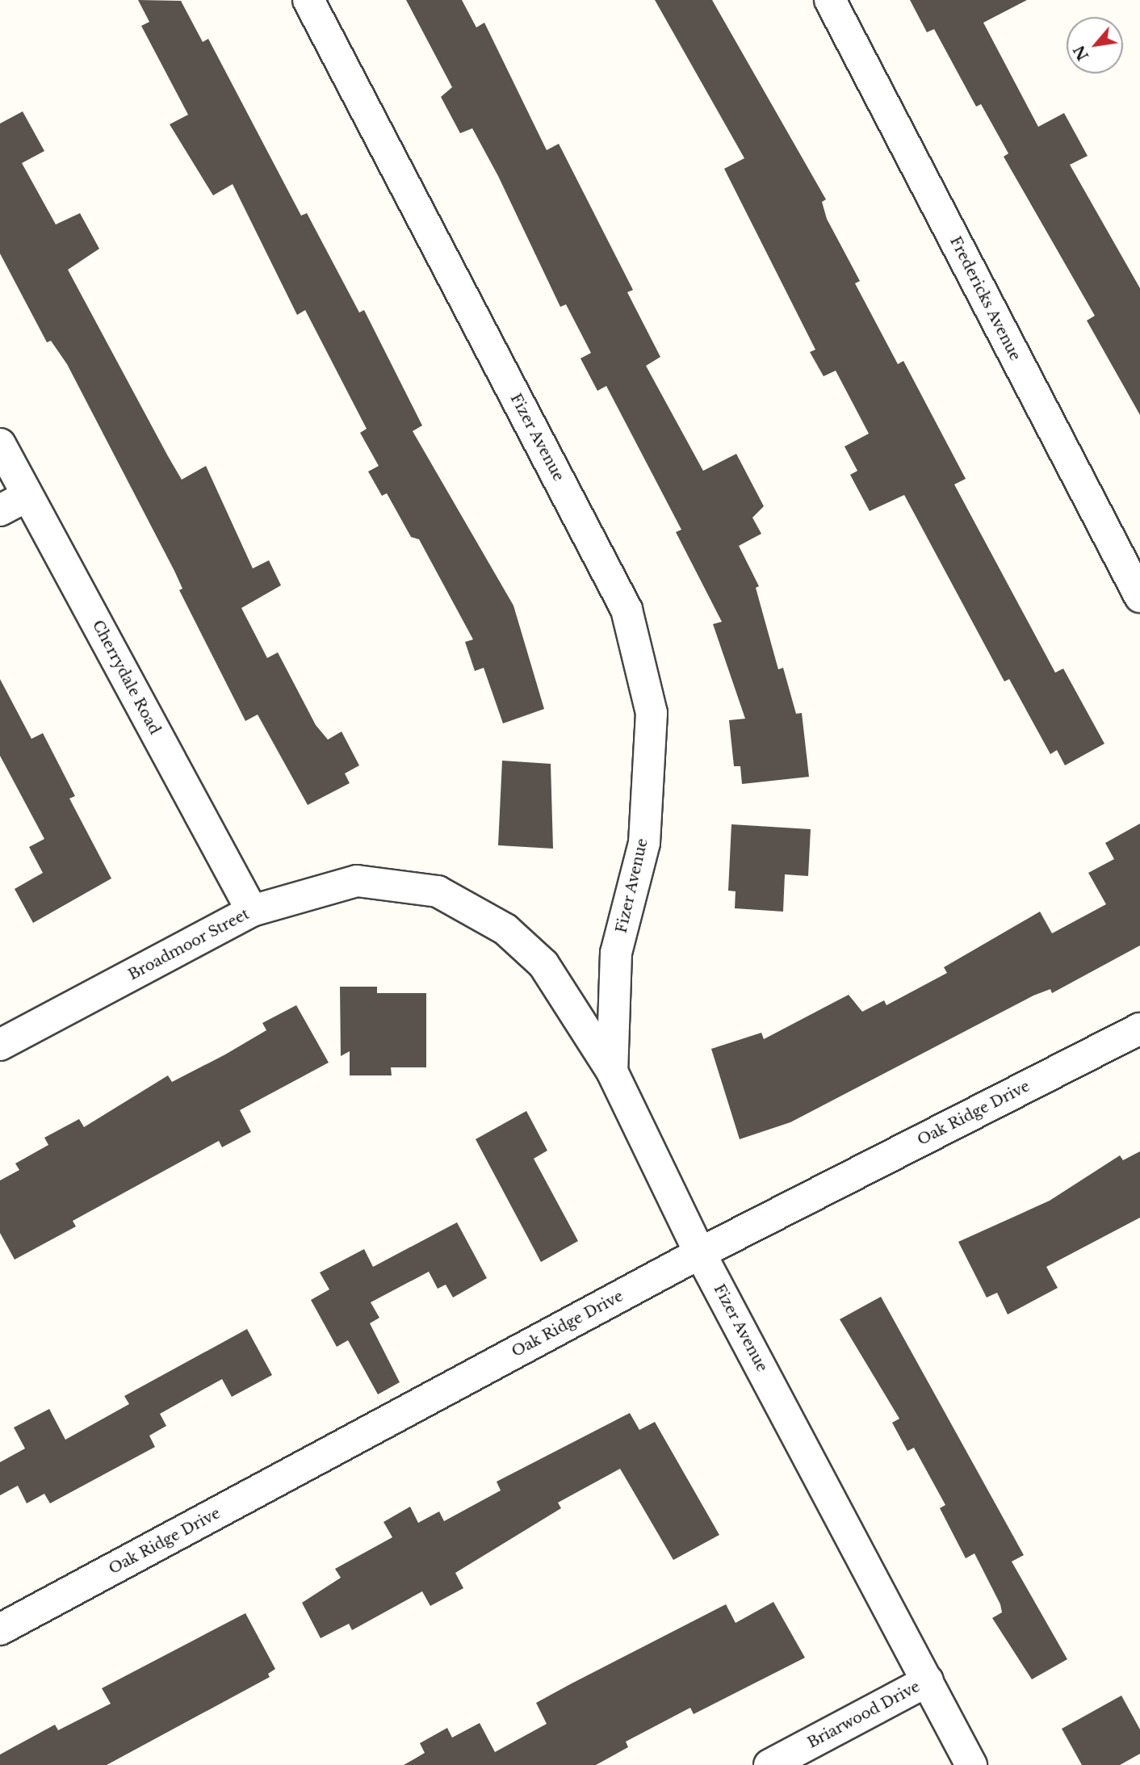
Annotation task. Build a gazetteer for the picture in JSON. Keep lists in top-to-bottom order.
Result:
{
  "streets": {
    "street": [
      "Fredericks Avenue",
      "Fizer Avenue",
      "Cherrydale Road",
      "Broadmoor Street",
      "Oak Ridge Drive",
      "Briarwood Drive"
    ]
  },
  "crossings": [
    ["Fizer Avenue", "Broadmoor Street"],
    ["Fizer Avenue", "Oak Ridge Drive"],
    ["Fizer Avenue", "Briarwood Drive"],
    ["Cherrydale Road", "Broadmoor Street"]
  ],
  "north": "bottom left"
}
